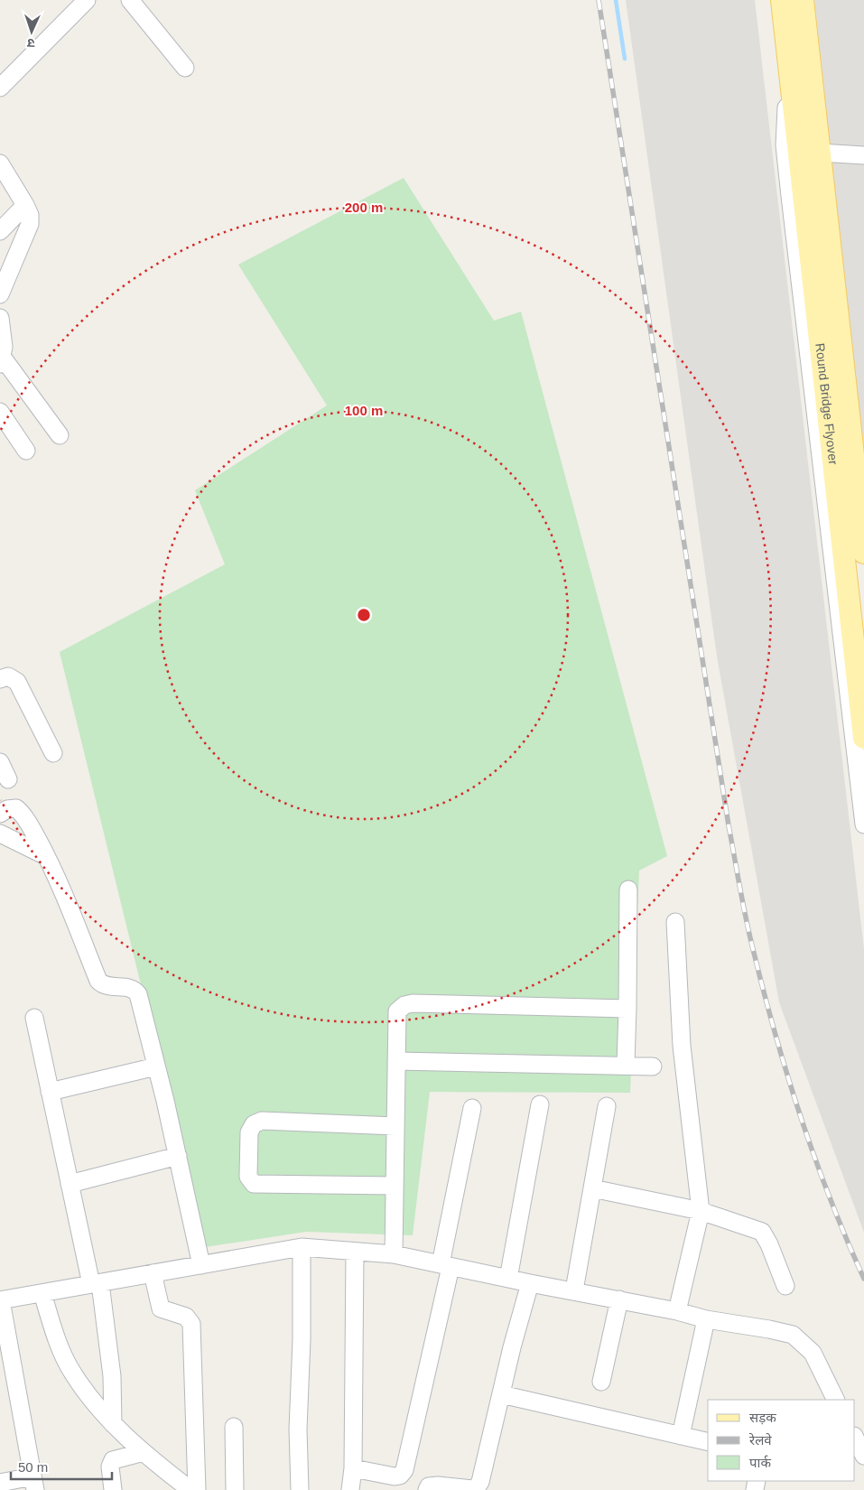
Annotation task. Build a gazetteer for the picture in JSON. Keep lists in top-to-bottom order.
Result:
{
  "streets": {
    "main road": ["Round Bridge Flyover"]
  },
  "legend": ["सड़क", "रेलवे", "पार्क"],
  "scale_bar": "50 m",
  "north": "bottom",
  "rings": ["200 m", "100 m"]
}
